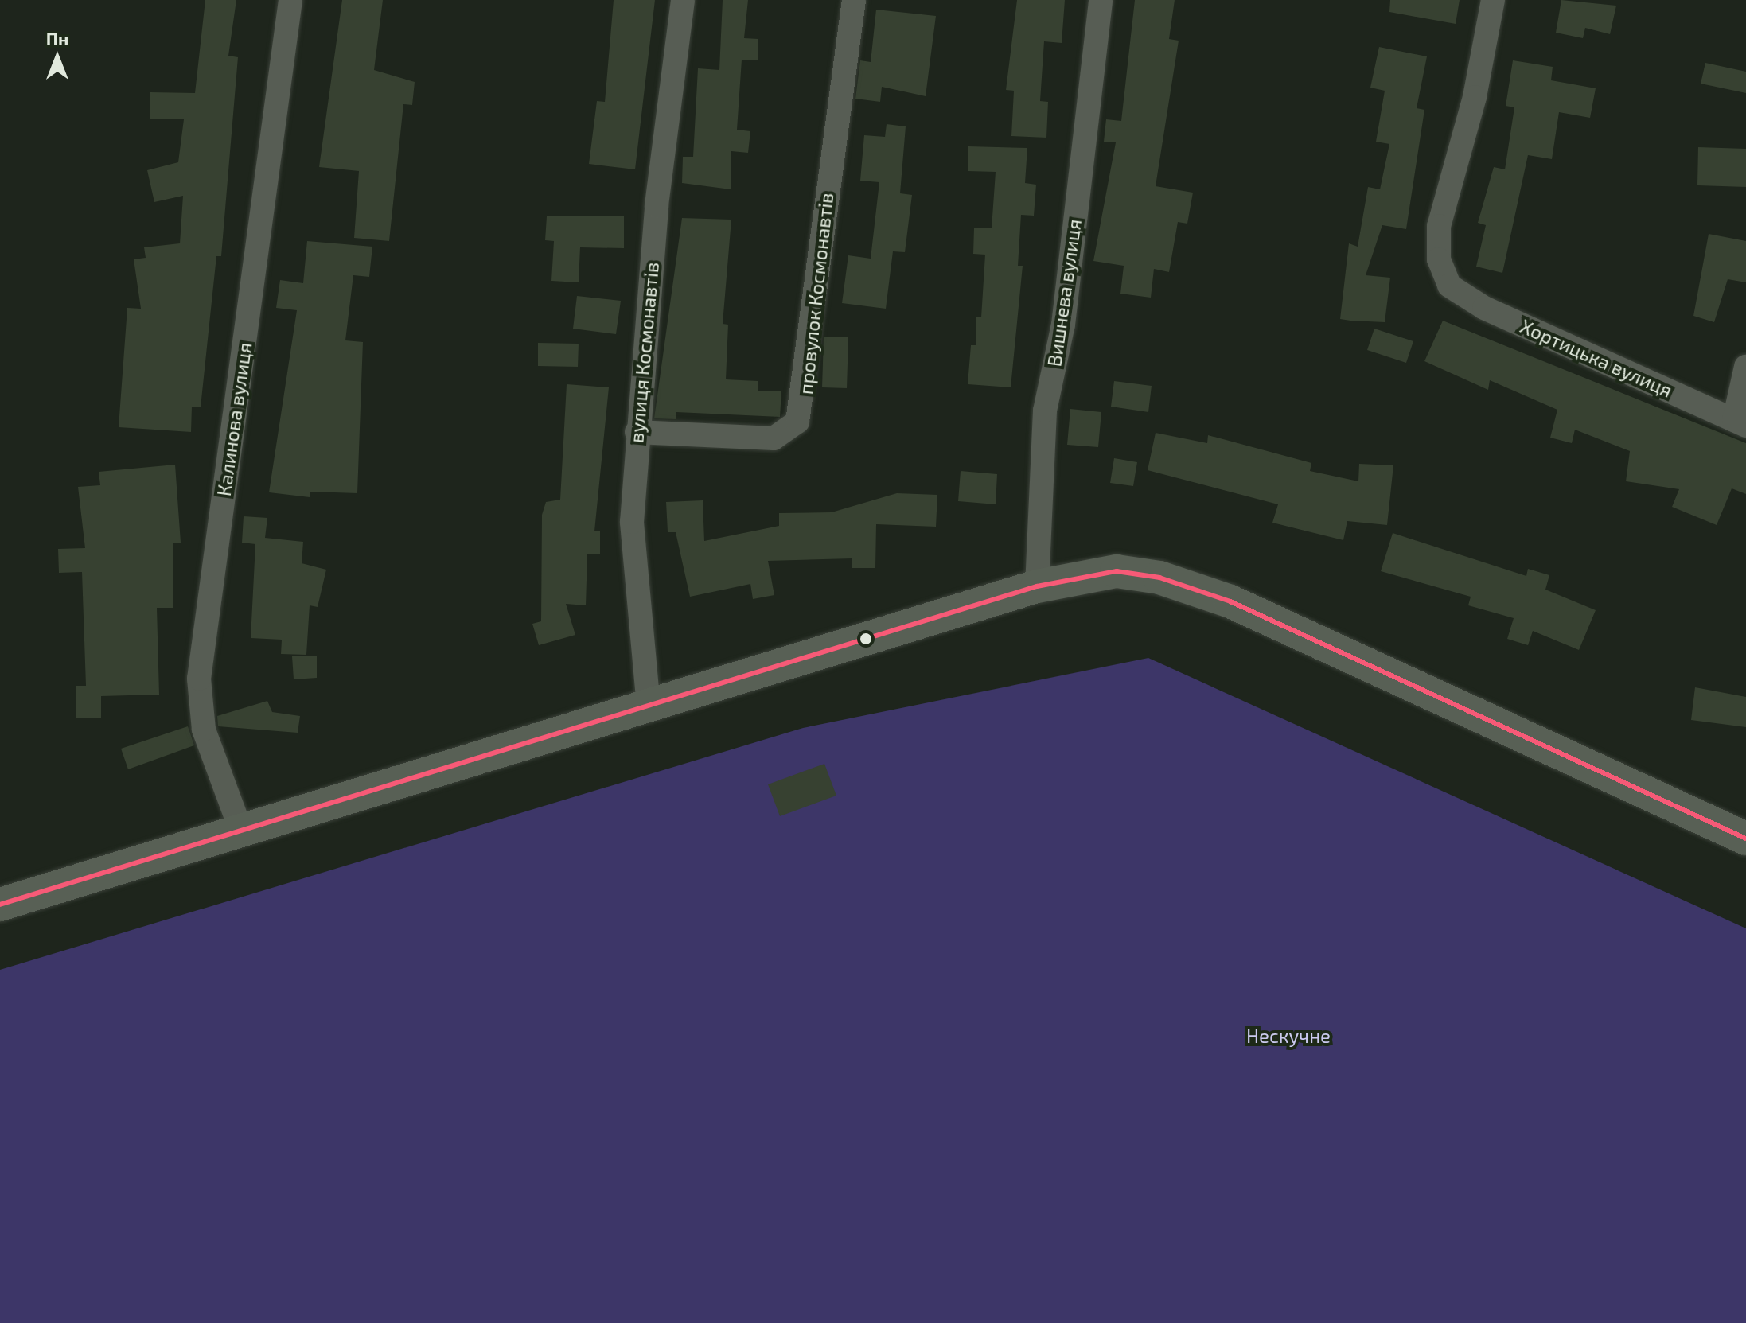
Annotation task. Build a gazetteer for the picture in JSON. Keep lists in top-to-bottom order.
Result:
{
  "streets": {
    "street": [
      "Вишнева вулиця",
      "провулок Космонавтів",
      "вулиця Космонавтів",
      "Хортицька вулиця",
      "Калинова вулиця"
    ]
  },
  "crossings": [
    ["провулок Космонавтів", "вулиця Космонавтів"]
  ],
  "parks": ["Нескучне"],
  "north": "top"
}
